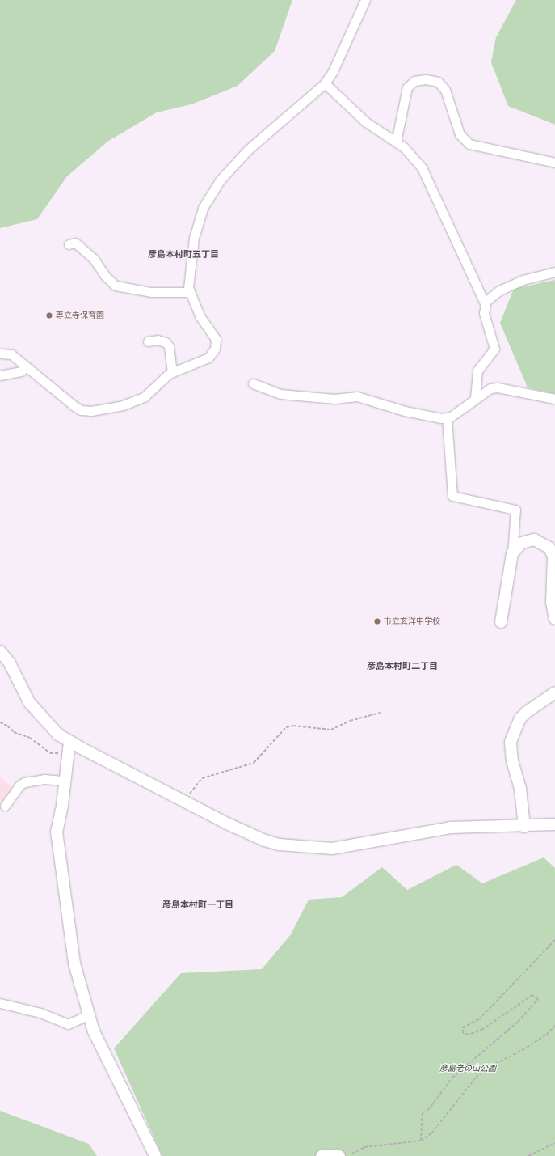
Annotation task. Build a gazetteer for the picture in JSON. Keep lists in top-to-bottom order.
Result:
{
  "districts": ["彦島本村町五丁目", "彦島本村町二丁目", "彦島本村町一丁目"],
  "parks": ["彦島老の山公園"],
  "places": ["専立寺保育園", "市立玄洋中学校"]
}
